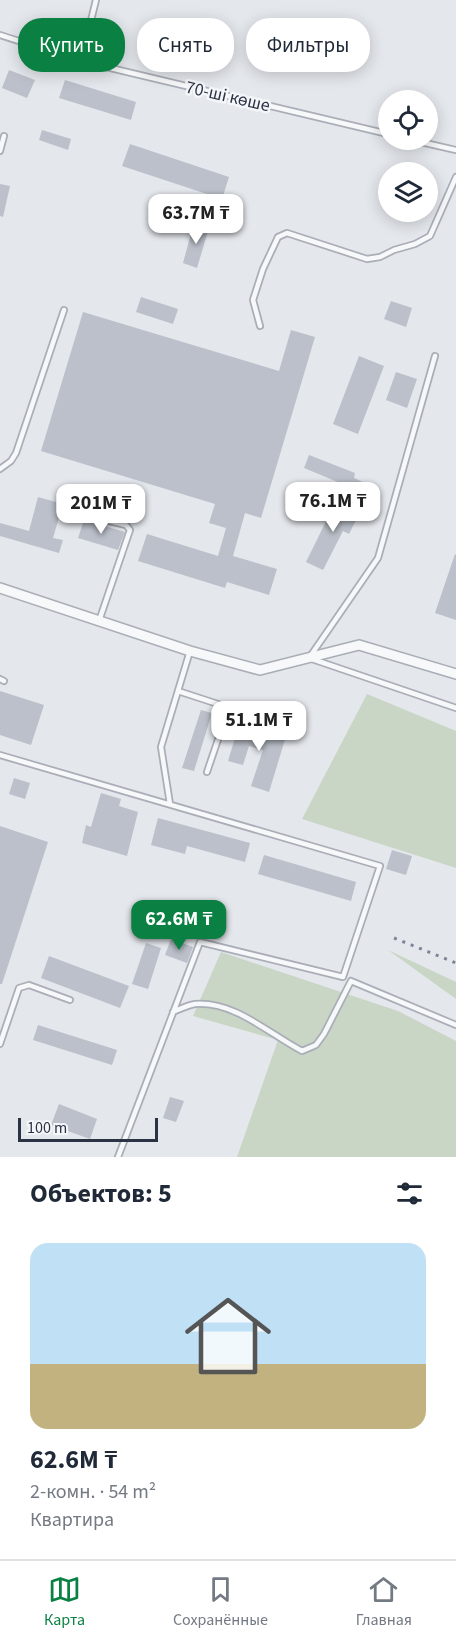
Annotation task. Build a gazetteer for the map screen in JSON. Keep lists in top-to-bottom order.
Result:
{
  "streets": {
    "lane": ["70-ші көше"]
  },
  "scale_bar": "100 m",
  "page": {
    "chip": ["Купить", "Снять", "Фильтры"],
    "price": [
      "63.7M ₸",
      "76.1M ₸",
      "201M ₸",
      "51.1M ₸",
      "62.6M ₸"
    ],
    "scale": "100 m",
    "heading": "Объектов: 5",
    "list": [
      {
        "name": "62.6M ₸",
        "note": "2-комн. · 54 m² · Квартира"
      }
    ],
    "tabs": ["Карта", "Сохранённые", "Главная"]
  }
}
